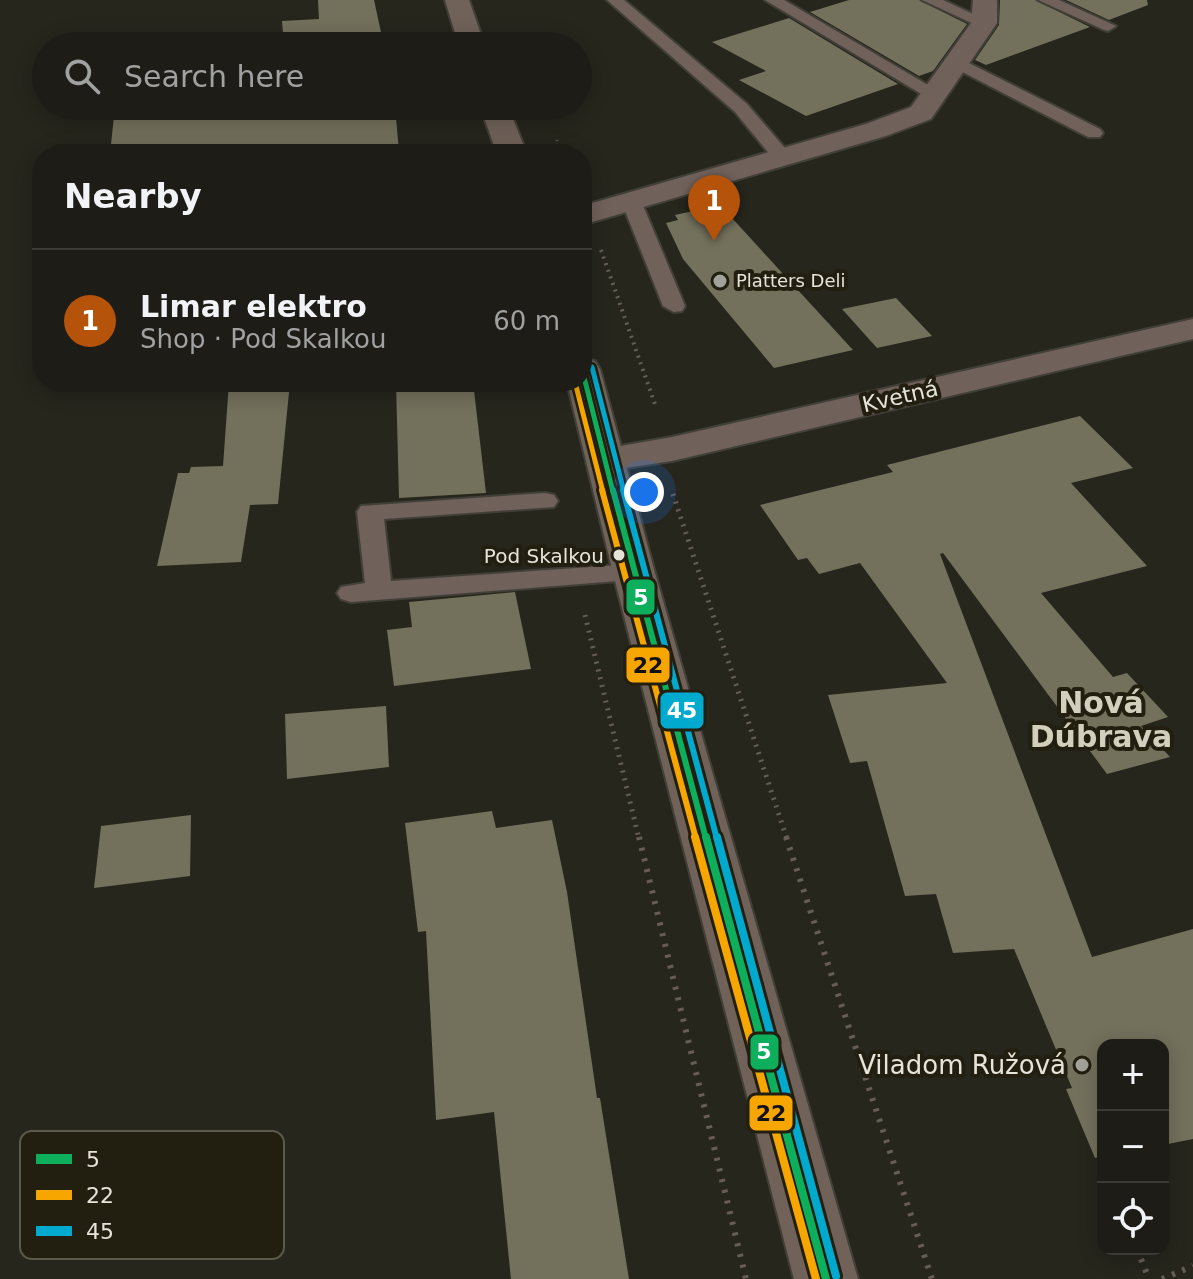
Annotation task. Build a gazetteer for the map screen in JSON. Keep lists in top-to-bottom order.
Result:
{
  "streets": {
    "street": ["Kvetná"]
  },
  "districts": ["Nová Dúbrava"],
  "places": ["Platters Deli", "Pod Skalkou", "Viladom Ružová"],
  "lines": ["transit line 45", "transit line 5", "transit line 22"],
  "legend": ["5", "22", "45"],
  "page": {
    "search": "Search here",
    "heading": "Nearby",
    "pins": "1",
    "list": [
      {
        "mark": "1",
        "name": "Limar elektro",
        "note": "Shop · Pod Skalkou",
        "value": "60 m"
      }
    ],
    "map_buttons": ["+", "−"]
  }
}
